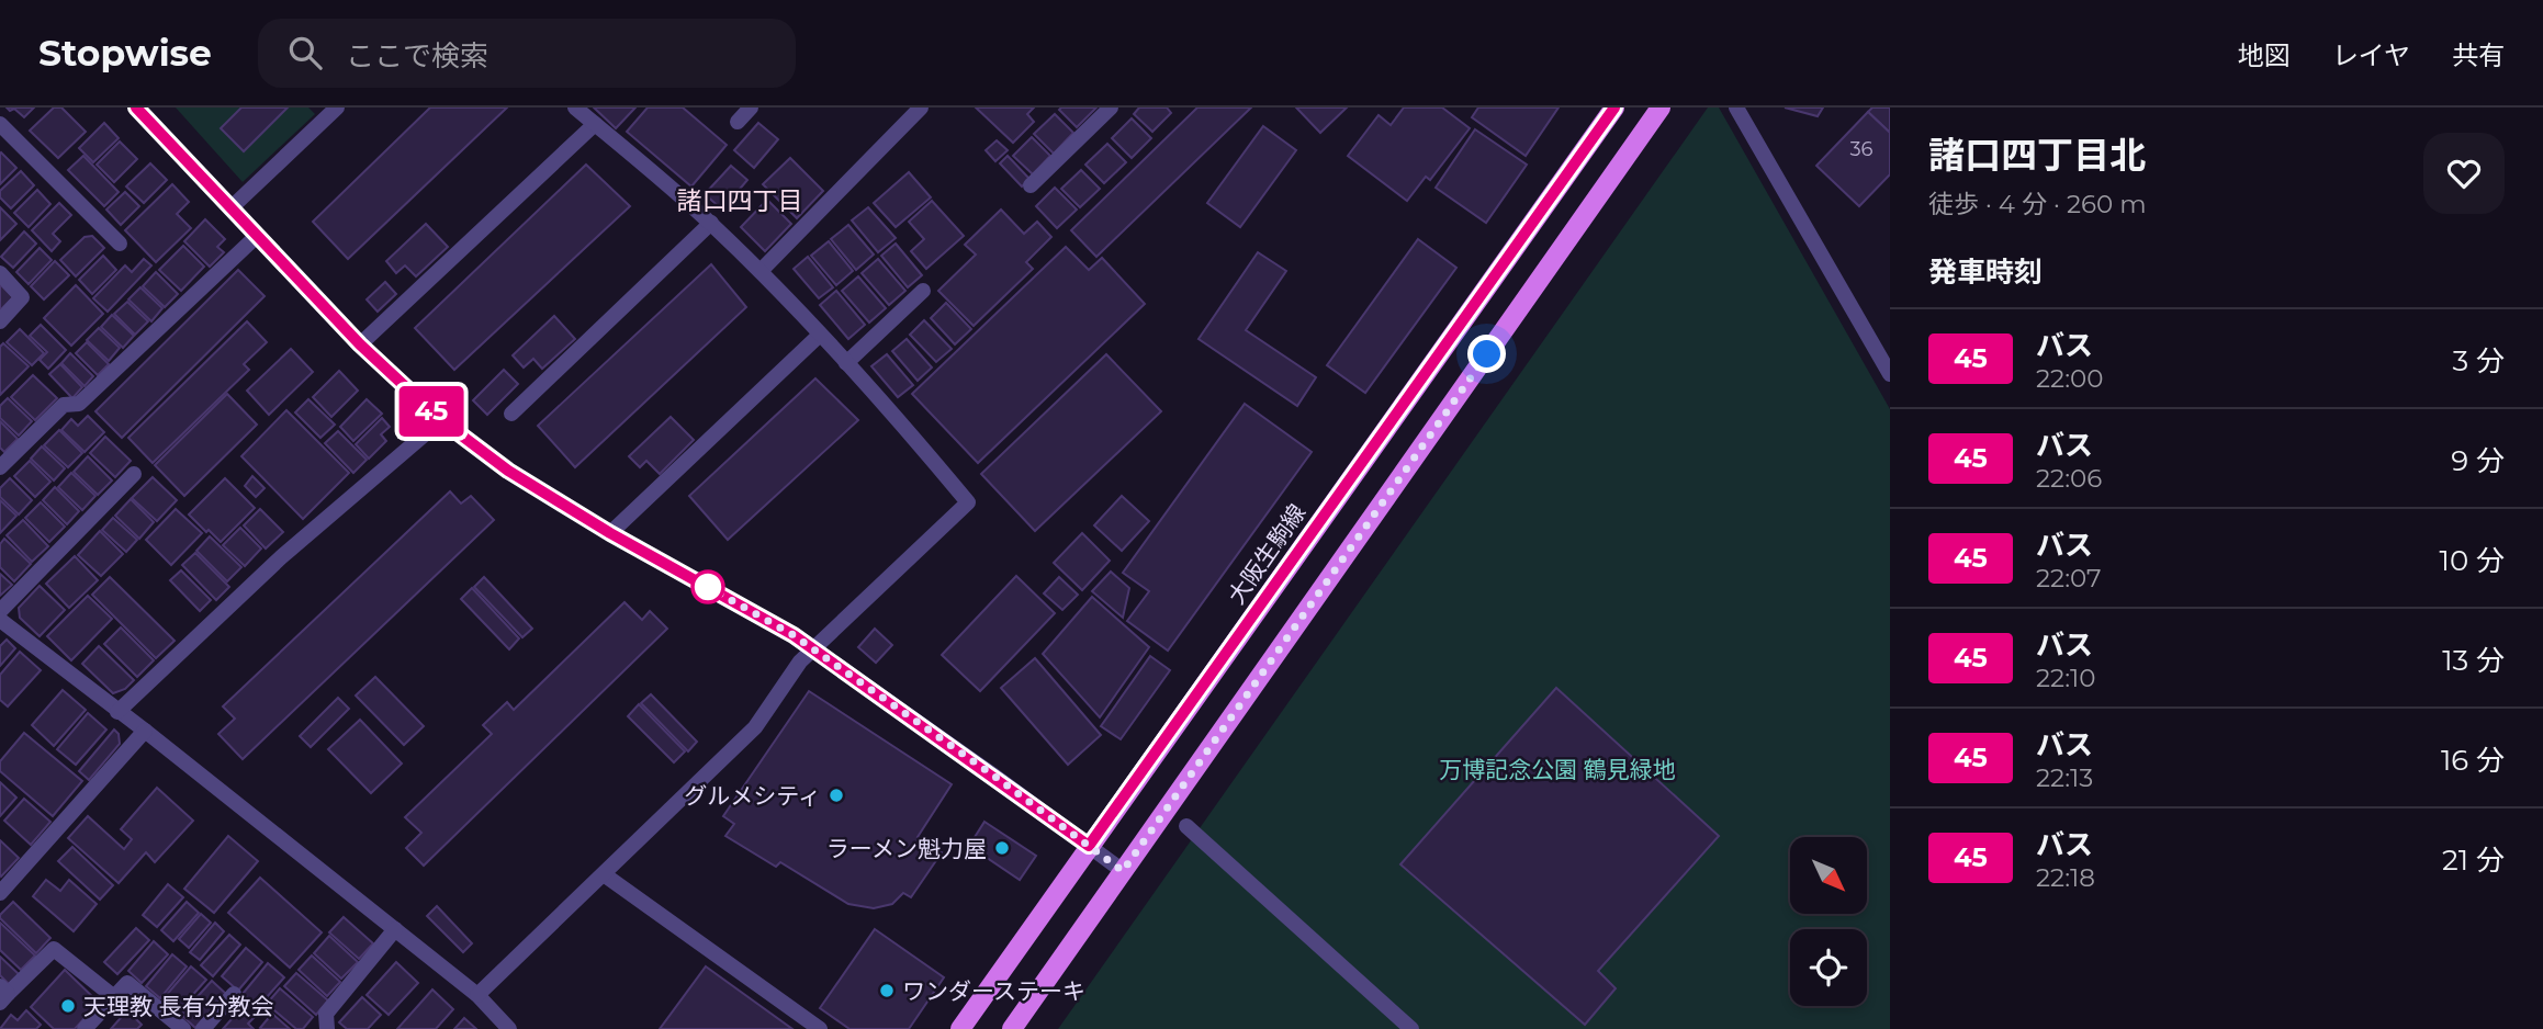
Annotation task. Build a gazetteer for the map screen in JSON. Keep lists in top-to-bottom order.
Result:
{
  "streets": {
    "main road": ["大阪生駒線"]
  },
  "districts": ["諸口四丁目"],
  "parks": ["万博記念公園 鶴見緑地"],
  "places": [
    "グルメシティ",
    "ラーメン魁力屋",
    "ワンダーステーキ",
    "天理教 長有分教会"
  ],
  "lines": ["bus line 45"],
  "house_numbers": ["36"],
  "north": "bottom right",
  "page": {
    "header": "Stopwise",
    "search": "ここで検索",
    "nav": ["地図", "レイヤ", "共有"],
    "on_map": "45",
    "heading": [
      ["諸口四丁目北", "徒歩 · 4 分 · 260 m"],
      "発車時刻"
    ],
    "list": [
      {
        "mark": "45",
        "name": "バス",
        "note": "22:00",
        "value": "3 分"
      },
      {
        "mark": "45",
        "name": "バス",
        "note": "22:06",
        "value": "9 分"
      },
      {
        "mark": "45",
        "name": "バス",
        "note": "22:07",
        "value": "10 分"
      },
      {
        "mark": "45",
        "name": "バス",
        "note": "22:10",
        "value": "13 分"
      },
      {
        "mark": "45",
        "name": "バス",
        "note": "22:13",
        "value": "16 分"
      },
      {
        "mark": "45",
        "name": "バス",
        "note": "22:18",
        "value": "21 分"
      }
    ]
  }
}
